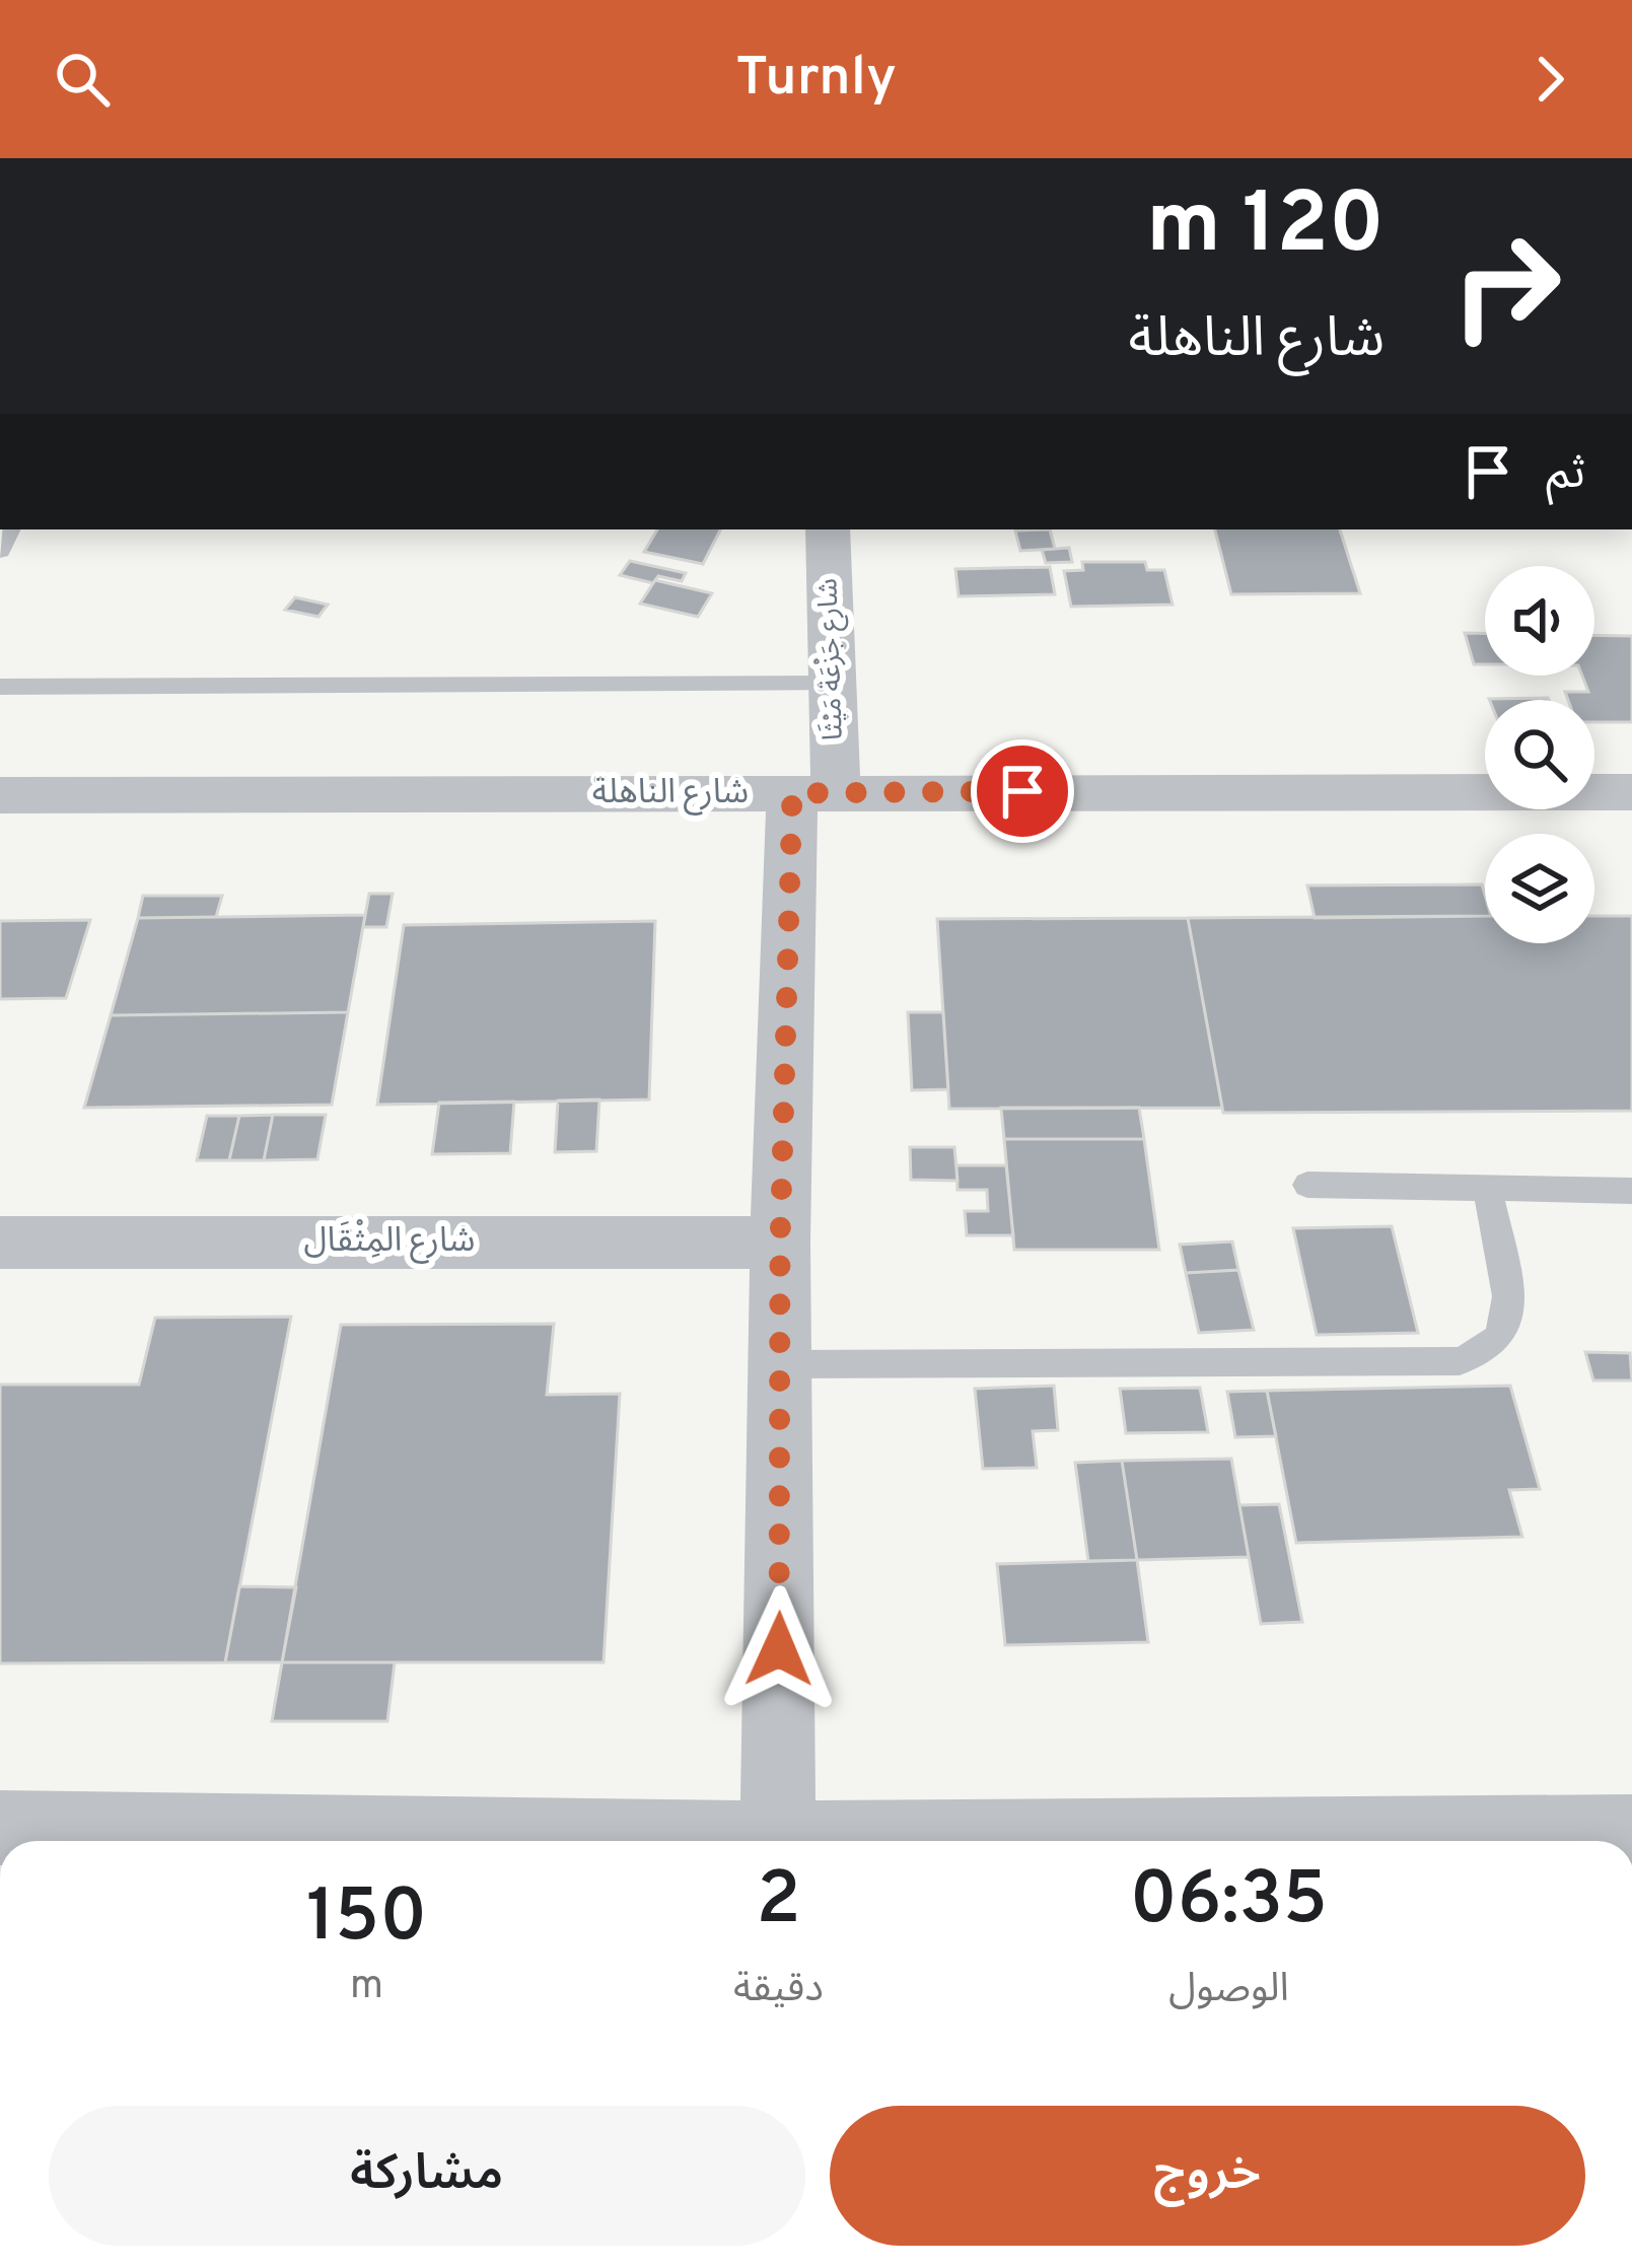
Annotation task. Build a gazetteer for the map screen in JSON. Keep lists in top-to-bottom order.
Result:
{
  "streets": {
    "street": ["شارع جَزْعَة مَيْثَا", "شارع الناهلة", "شارع المِثْقَال"]
  },
  "crossings": [
    ["شارع جَزْعَة مَيْثَا", "شارع الناهلة"],
    ["شارع جَزْعَة مَيْثَا", "شارع المِثْقَال"]
  ],
  "page": {
    "header": "Turnly",
    "turn": ["120 m", "شارع الناهلة"],
    "then": "ثم",
    "eta": [
      "06:35",
      "الوصول",
      "2",
      "دقيقة",
      "150",
      "m"
    ],
    "buttons": ["خروج", "مشاركة"]
  }
}
